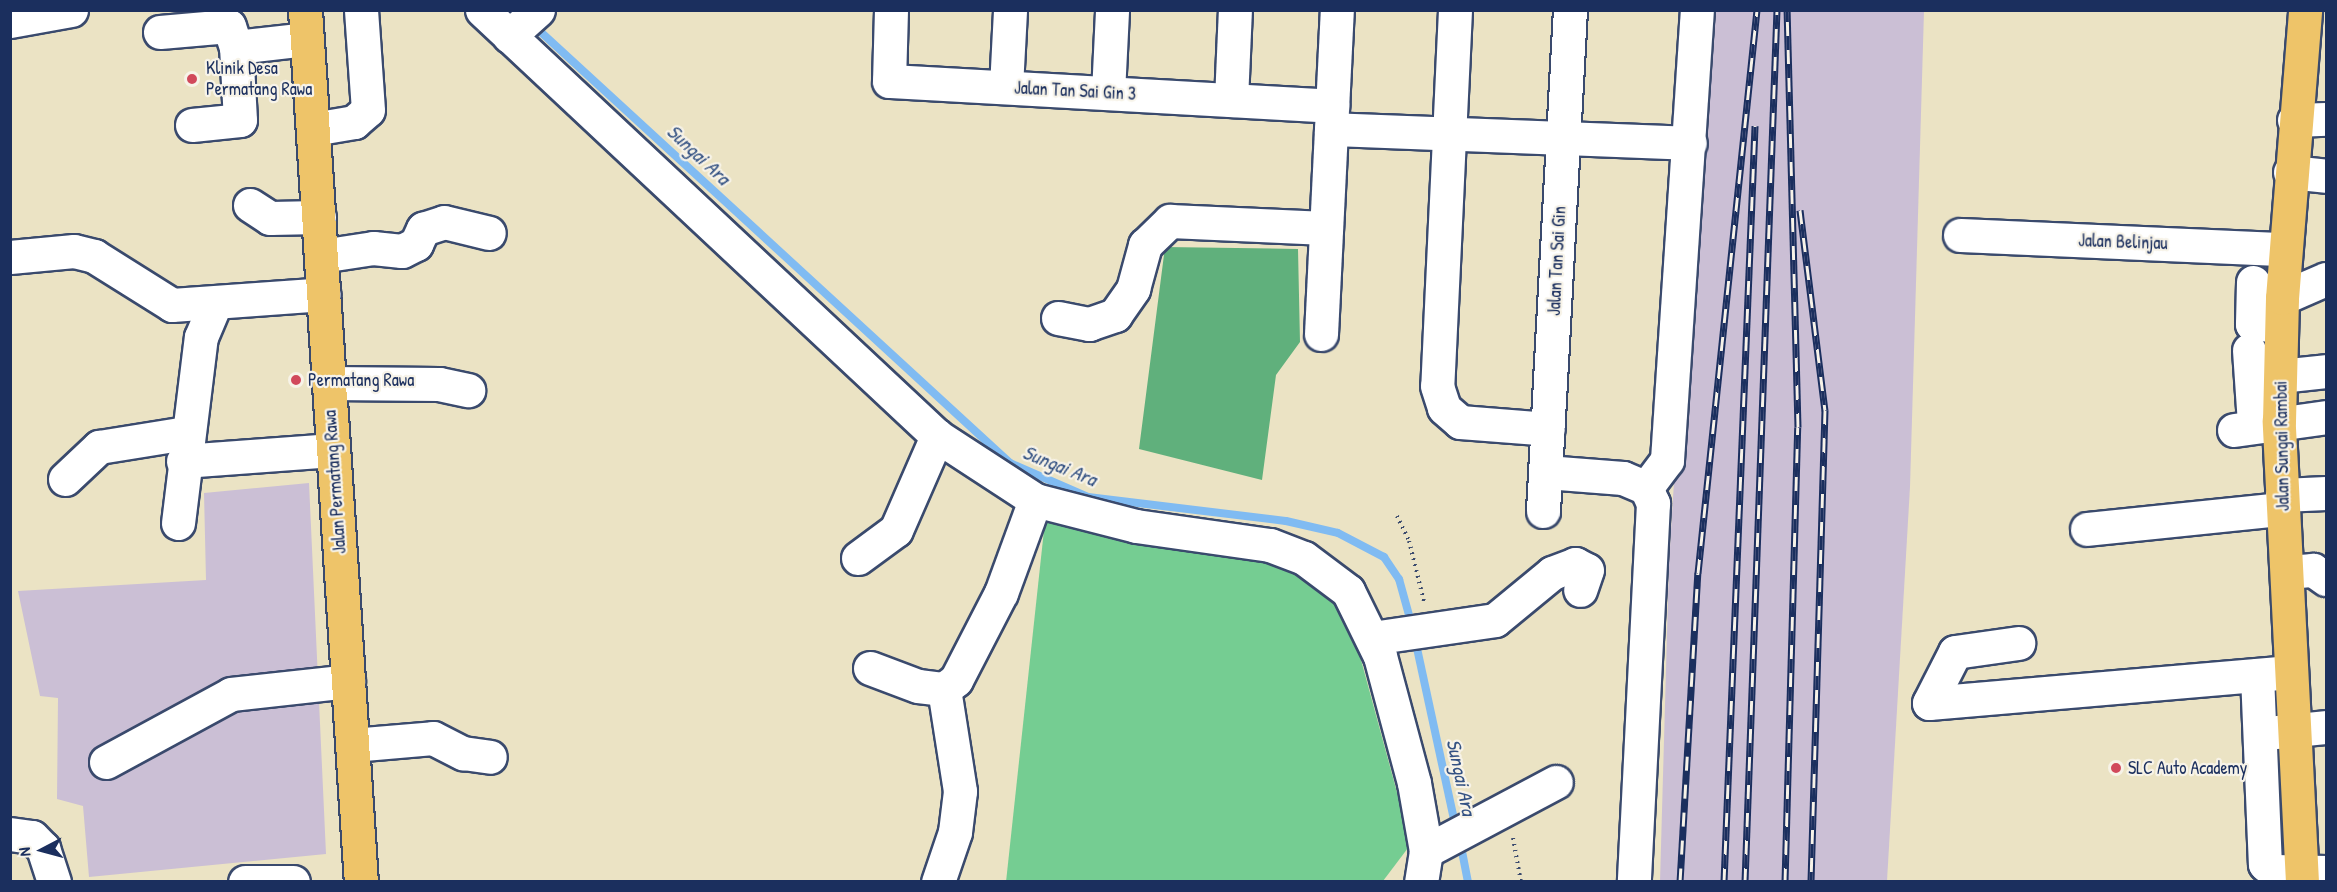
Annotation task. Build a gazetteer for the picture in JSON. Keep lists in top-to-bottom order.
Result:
{
  "streets": {
    "main road": ["Jalan Sungai Rambai", "Jalan Permatang Rawa"],
    "street": ["Jalan Tan Sai Gin 3", "Jalan Belinjau", "Jalan Tan Sai Gin"]
  },
  "crossings": [
    ["Jalan Tan Sai Gin 3", "Jalan Tan Sai Gin"],
    ["Jalan Belinjau", "Jalan Sungai Rambai"]
  ],
  "water": ["Sungai Ara"],
  "places": ["Klinik Desa Permatang Rawa", "Permatang Rawa", "SLC Auto Academy"],
  "north": "left"
}
